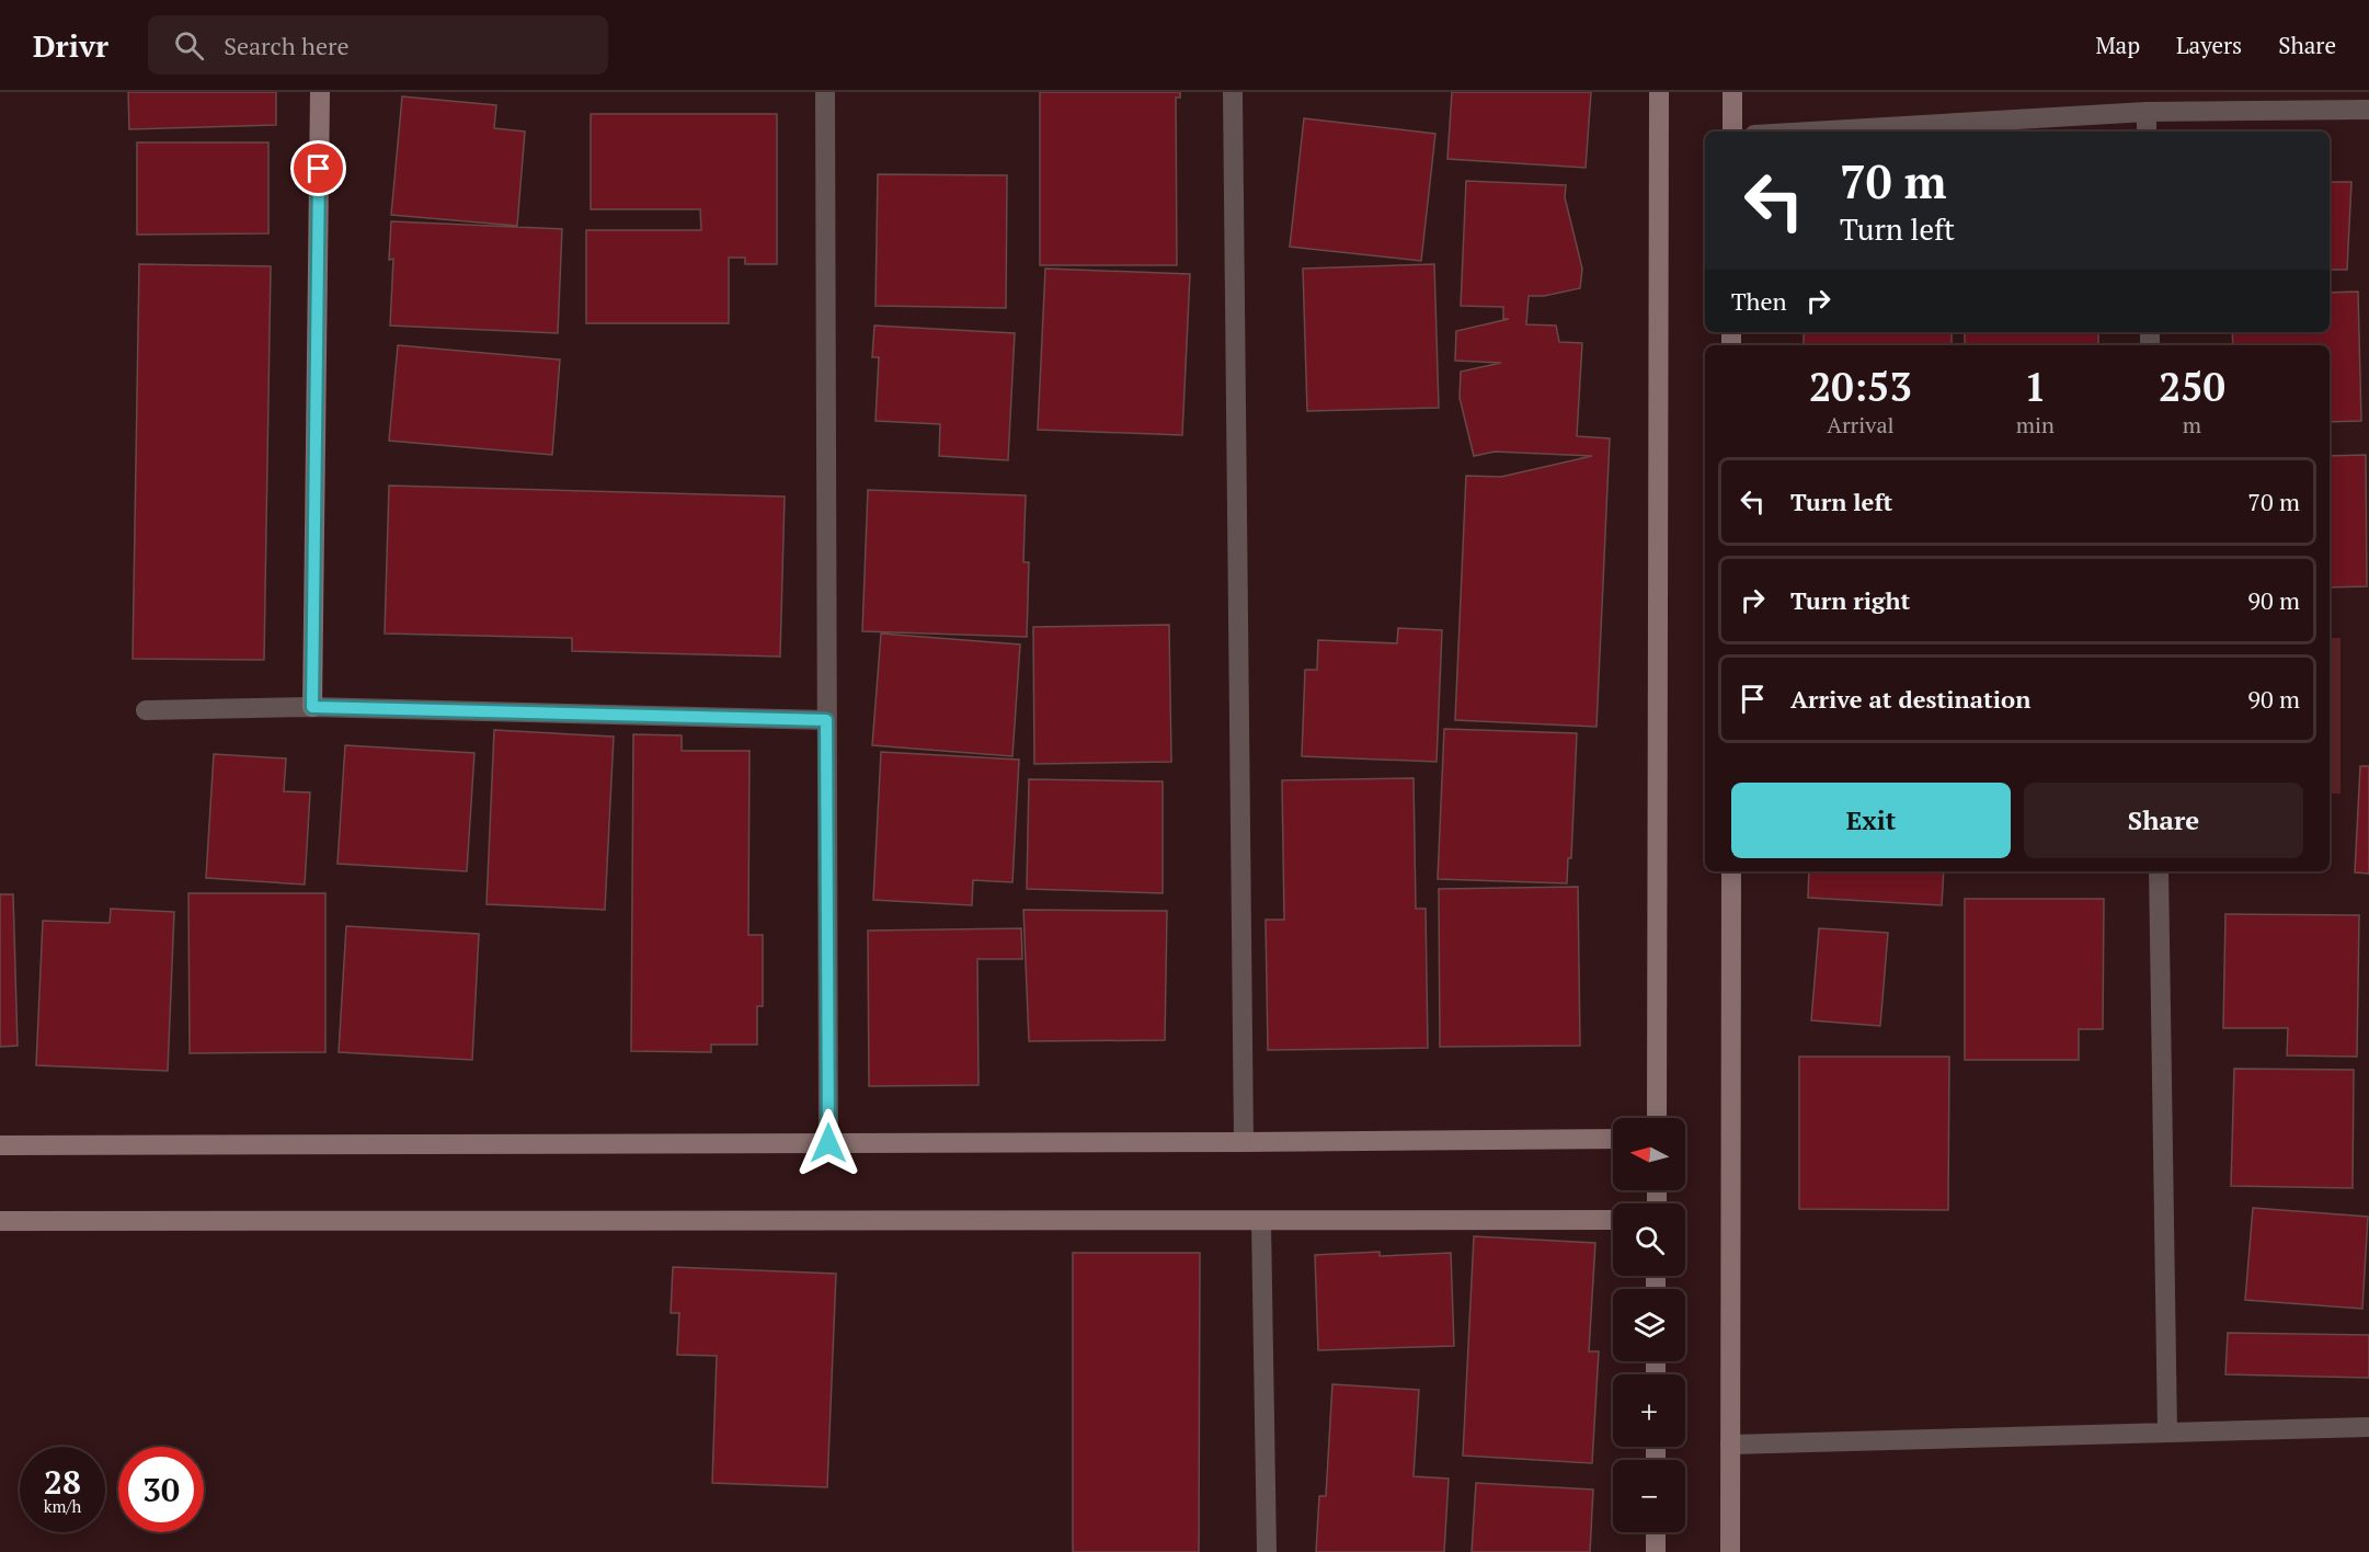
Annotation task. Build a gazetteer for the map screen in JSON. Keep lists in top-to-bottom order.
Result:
{
  "north": "left",
  "page": {
    "header": "Drivr",
    "search": "Search here",
    "nav": ["Map", "Layers", "Share"],
    "turn": ["70 m", "Turn left"],
    "then": "Then",
    "eta": [
      "20:53",
      "Arrival",
      "1",
      "min",
      "250",
      "m"
    ],
    "list": [
      {
        "name": "Turn left",
        "value": "70 m"
      },
      {
        "name": "Turn right",
        "value": "90 m"
      },
      {
        "name": "Arrive at destination",
        "value": "90 m"
      }
    ],
    "buttons": ["Exit", "Share"],
    "map_buttons": ["+", "−"],
    "speed": "28 km/h",
    "limit": "30"
  }
}
